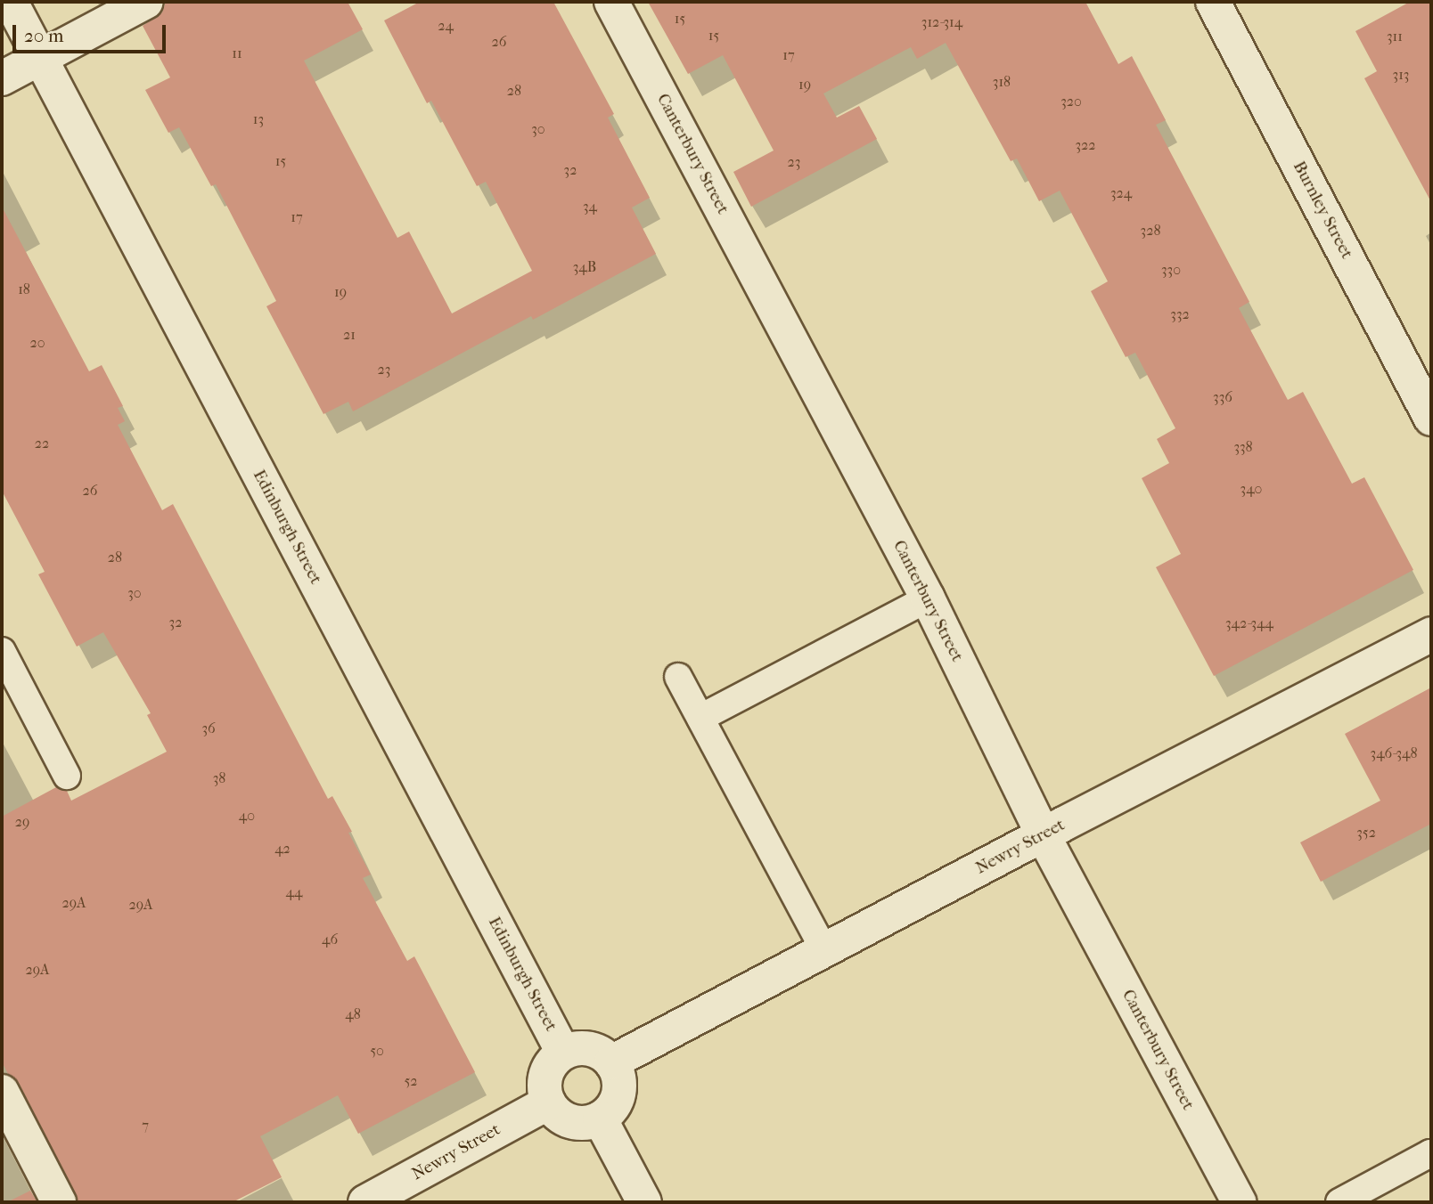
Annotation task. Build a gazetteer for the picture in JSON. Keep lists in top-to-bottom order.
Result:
{
  "streets": {
    "street": [
      "Canterbury Street",
      "Burnley Street",
      "Edinburgh Street",
      "Newry Street"
    ]
  },
  "crossings": [
    ["Canterbury Street", "Newry Street"],
    ["Edinburgh Street", "Newry Street"]
  ],
  "house_numbers": [
    "15",
    "312-314",
    "24",
    "15",
    "311",
    "26",
    "11",
    "17",
    "313",
    "318",
    "19",
    "28",
    "320",
    "13",
    "30",
    "322",
    "15",
    "23",
    "32",
    "324",
    "34",
    "17",
    "328",
    "34B",
    "330",
    "18",
    "19",
    "332",
    "21",
    "20",
    "23",
    "336",
    "22",
    "338",
    "340",
    "26",
    "28",
    "30",
    "32",
    "342-344",
    "36",
    "346-348",
    "38",
    "40",
    "29",
    "352",
    "42",
    "44",
    "29A",
    "29A",
    "46",
    "29A",
    "48",
    "50",
    "52",
    "7"
  ],
  "scale_bar": "20 m"
}
